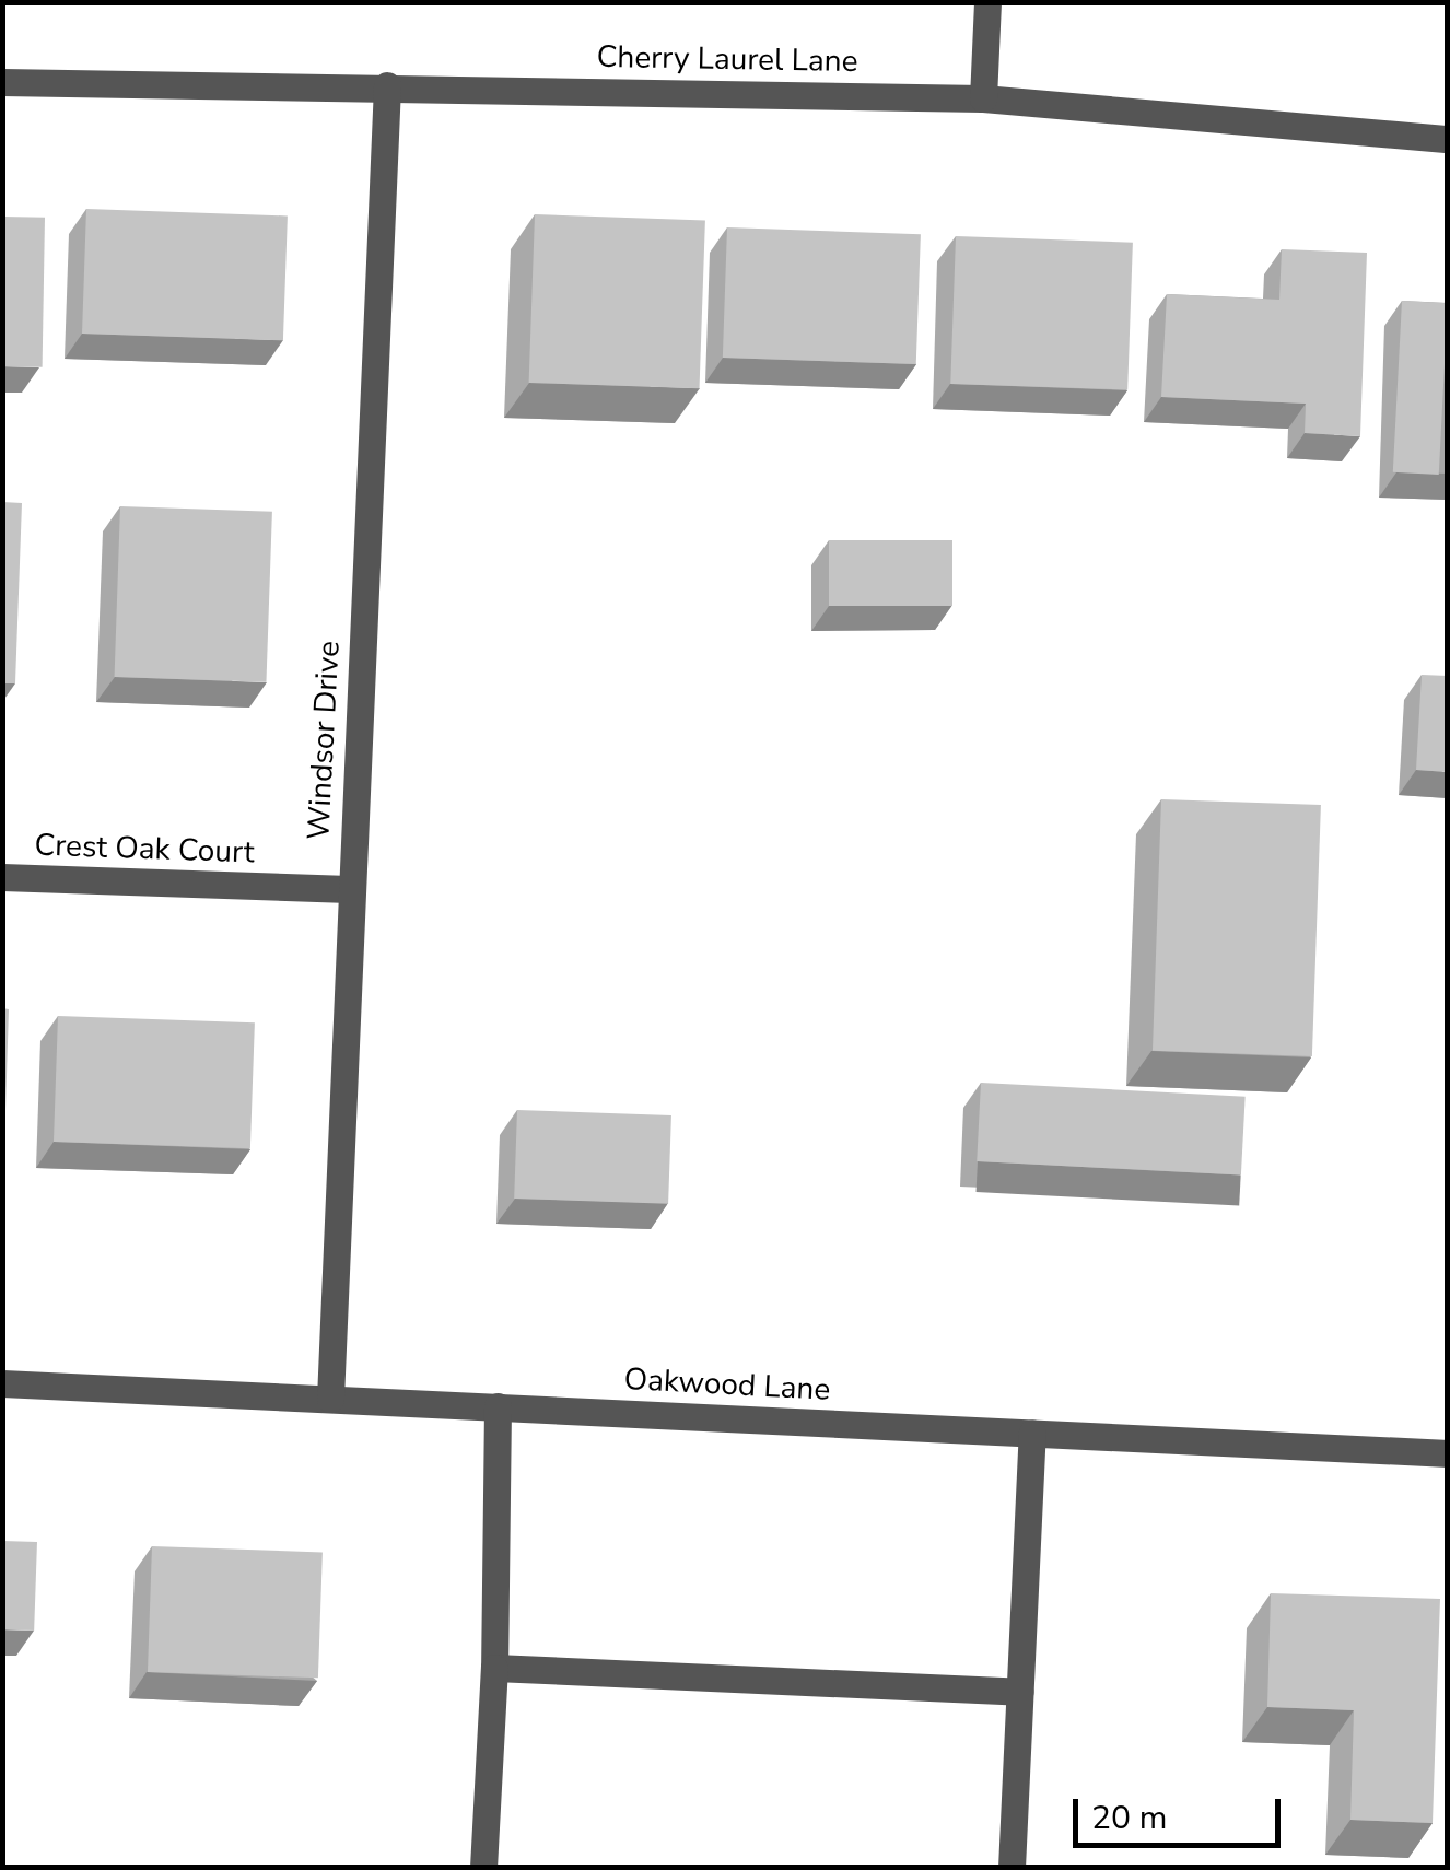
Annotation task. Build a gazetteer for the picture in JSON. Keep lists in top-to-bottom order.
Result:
{
  "streets": {
    "street": [
      "Cherry Laurel Lane",
      "Windsor Drive",
      "Crest Oak Court",
      "Oakwood Lane"
    ]
  },
  "crossings": [
    ["Cherry Laurel Lane", "Windsor Drive"],
    ["Windsor Drive", "Crest Oak Court"],
    ["Windsor Drive", "Oakwood Lane"]
  ],
  "scale_bar": "20 m"
}
